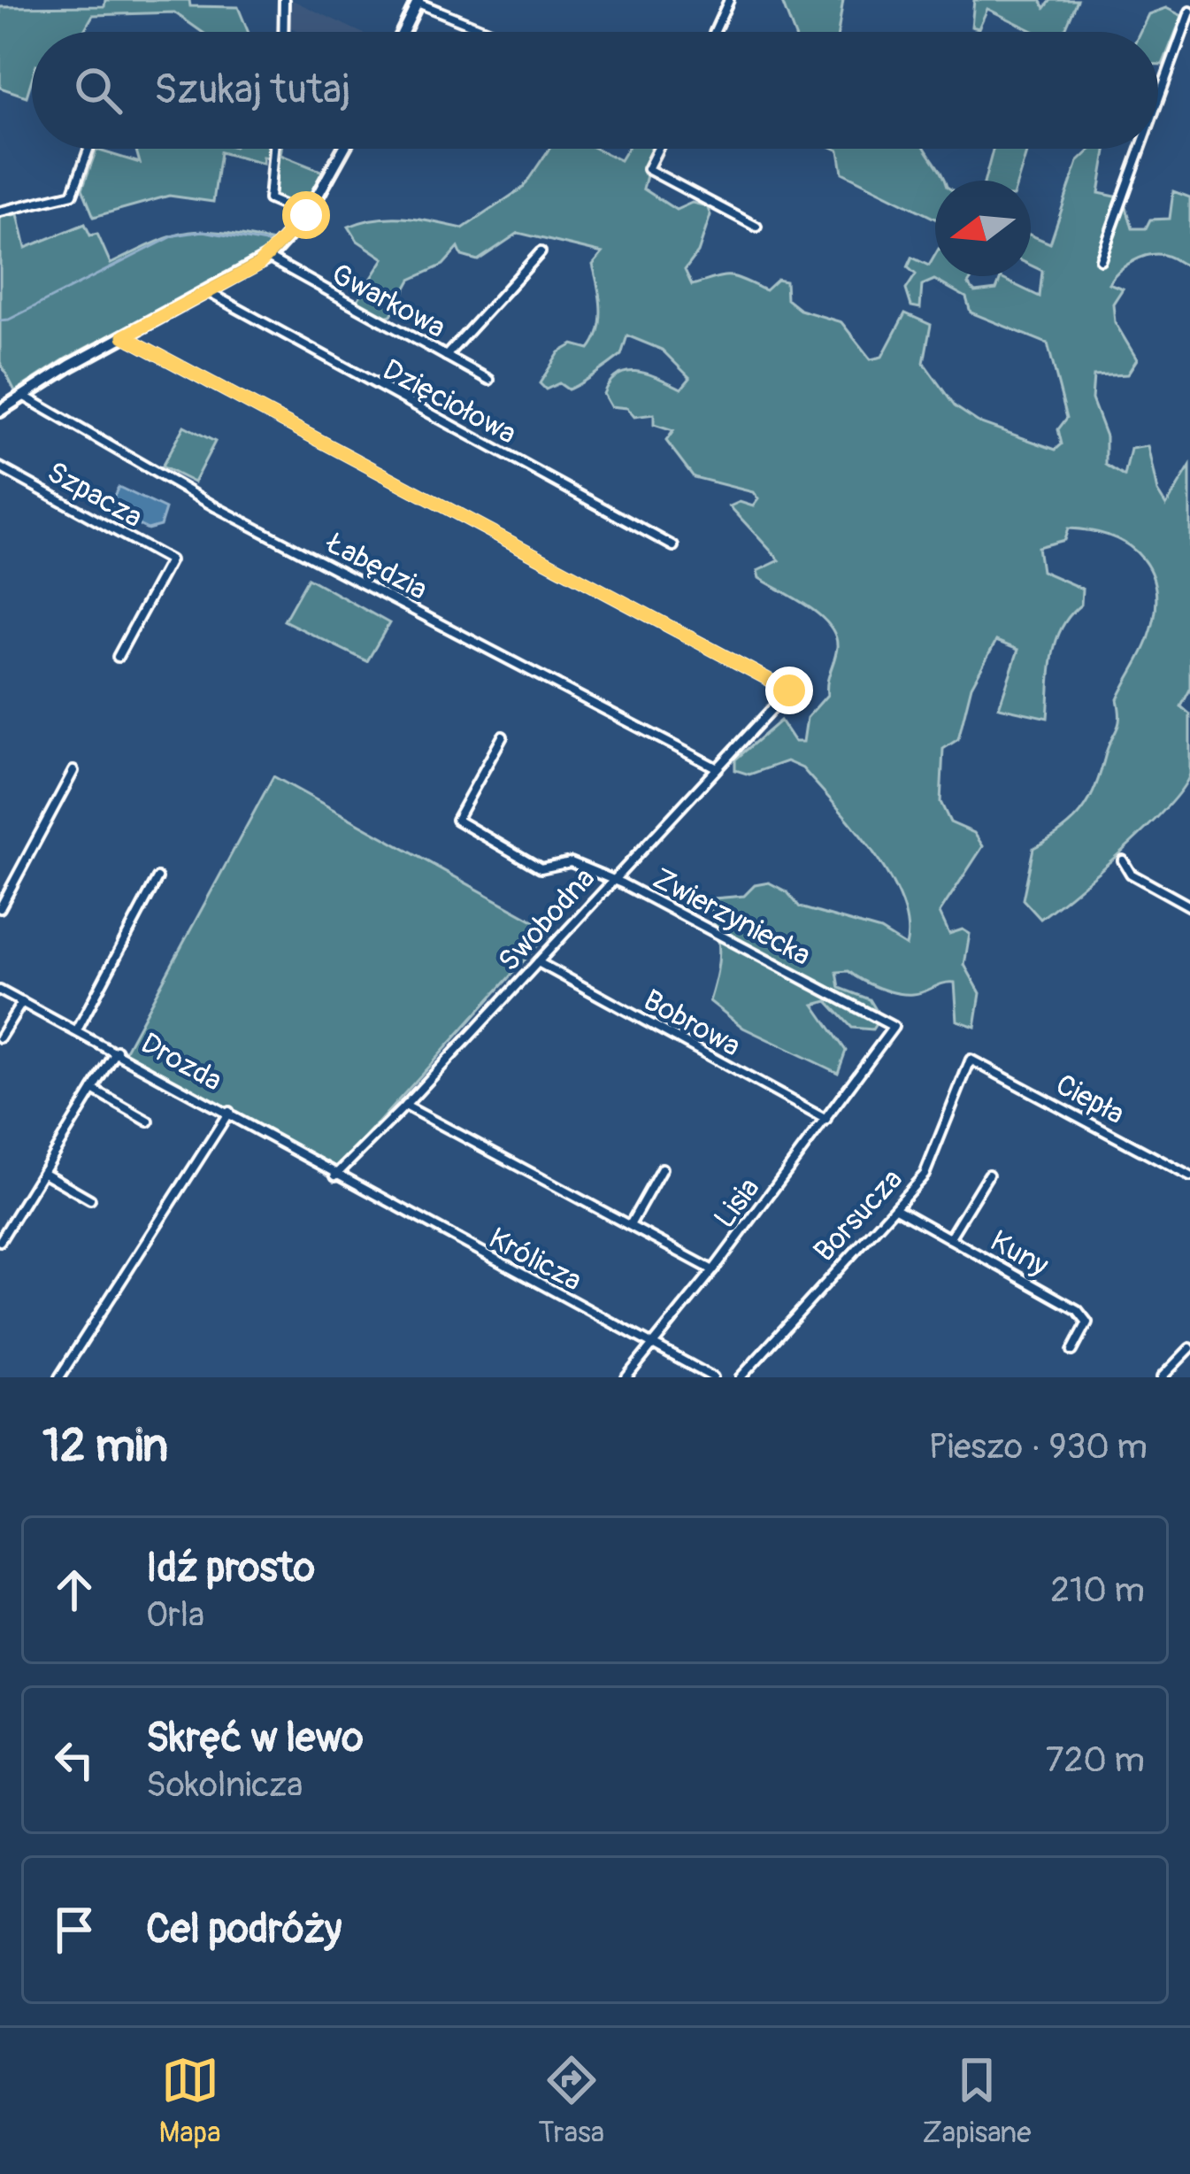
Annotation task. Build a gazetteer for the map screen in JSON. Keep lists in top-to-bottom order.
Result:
{
  "streets": {
    "street": [
      "Gwarkowa",
      "Dzięciołowa",
      "Szpacza",
      "Łabędzia",
      "Zwierzyniecka",
      "Swobodna",
      "Bobrowa",
      "Drozda",
      "Ciepła",
      "Lisia",
      "Borsucza",
      "Kuny",
      "Królicza"
    ]
  },
  "crossings": [
    ["Łabędzia", "Swobodna"],
    ["Zwierzyniecka", "Swobodna"],
    ["Zwierzyniecka", "Lisia"],
    ["Swobodna", "Bobrowa"],
    ["Swobodna", "Drozda"],
    ["Swobodna", "Królicza"],
    ["Bobrowa", "Lisia"],
    ["Drozda", "Królicza"],
    ["Ciepła", "Borsucza"],
    ["Lisia", "Królicza"],
    ["Borsucza", "Kuny"]
  ],
  "north": "left",
  "page": {
    "search": "Szukaj tutaj",
    "heading": ["12 min", "Pieszo · 930 m"],
    "list": [
      ["Idź prosto", "Orla", "210 m"],
      ["Skręć w lewo", "Sokolnicza", "720 m"],
      "Cel podróży"
    ],
    "nav": ["Mapa", "Trasa", "Zapisane"]
  }
}
